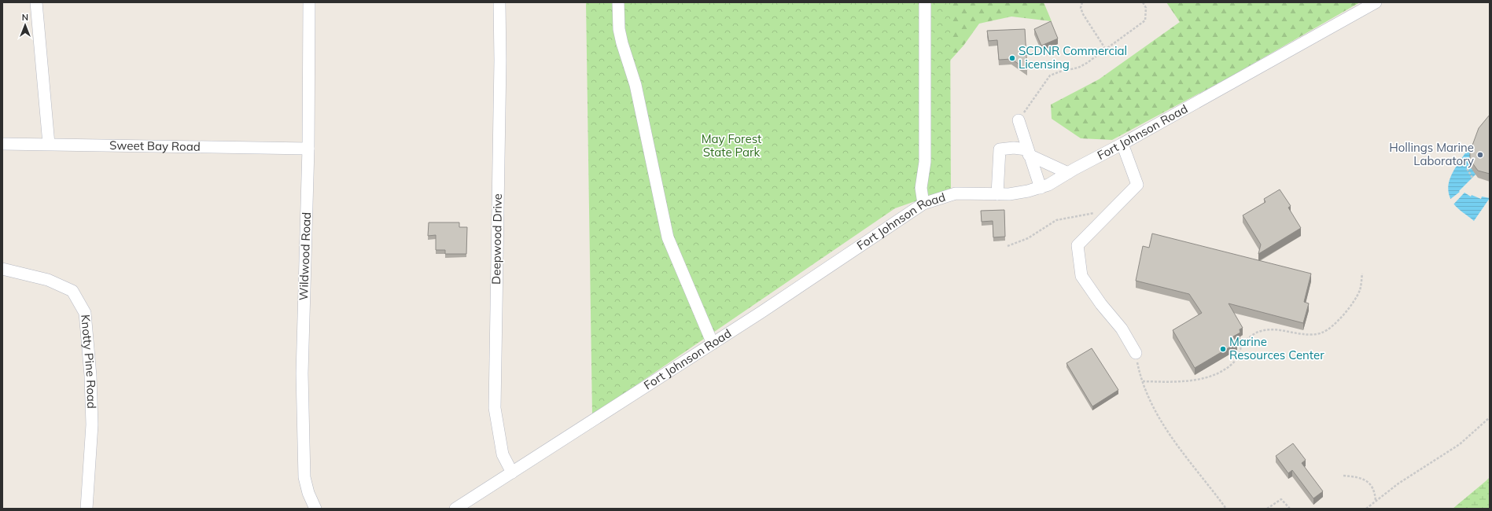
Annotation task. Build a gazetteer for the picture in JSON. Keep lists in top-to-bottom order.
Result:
{
  "streets": {
    "street": [
      "Fort Johnson Road",
      "Sweet Bay Road",
      "Deepwood Drive",
      "Wildwood Road",
      "Knotty Pine Road"
    ]
  },
  "crossings": [
    ["Fort Johnson Road", "Deepwood Drive"],
    ["Sweet Bay Road", "Wildwood Road"]
  ],
  "parks": ["May Forest State Park"],
  "places": ["SCDNR Commercial Licensing", "Hollings Marine Laboratory", "Marine Resources Center"],
  "north": "top"
}
